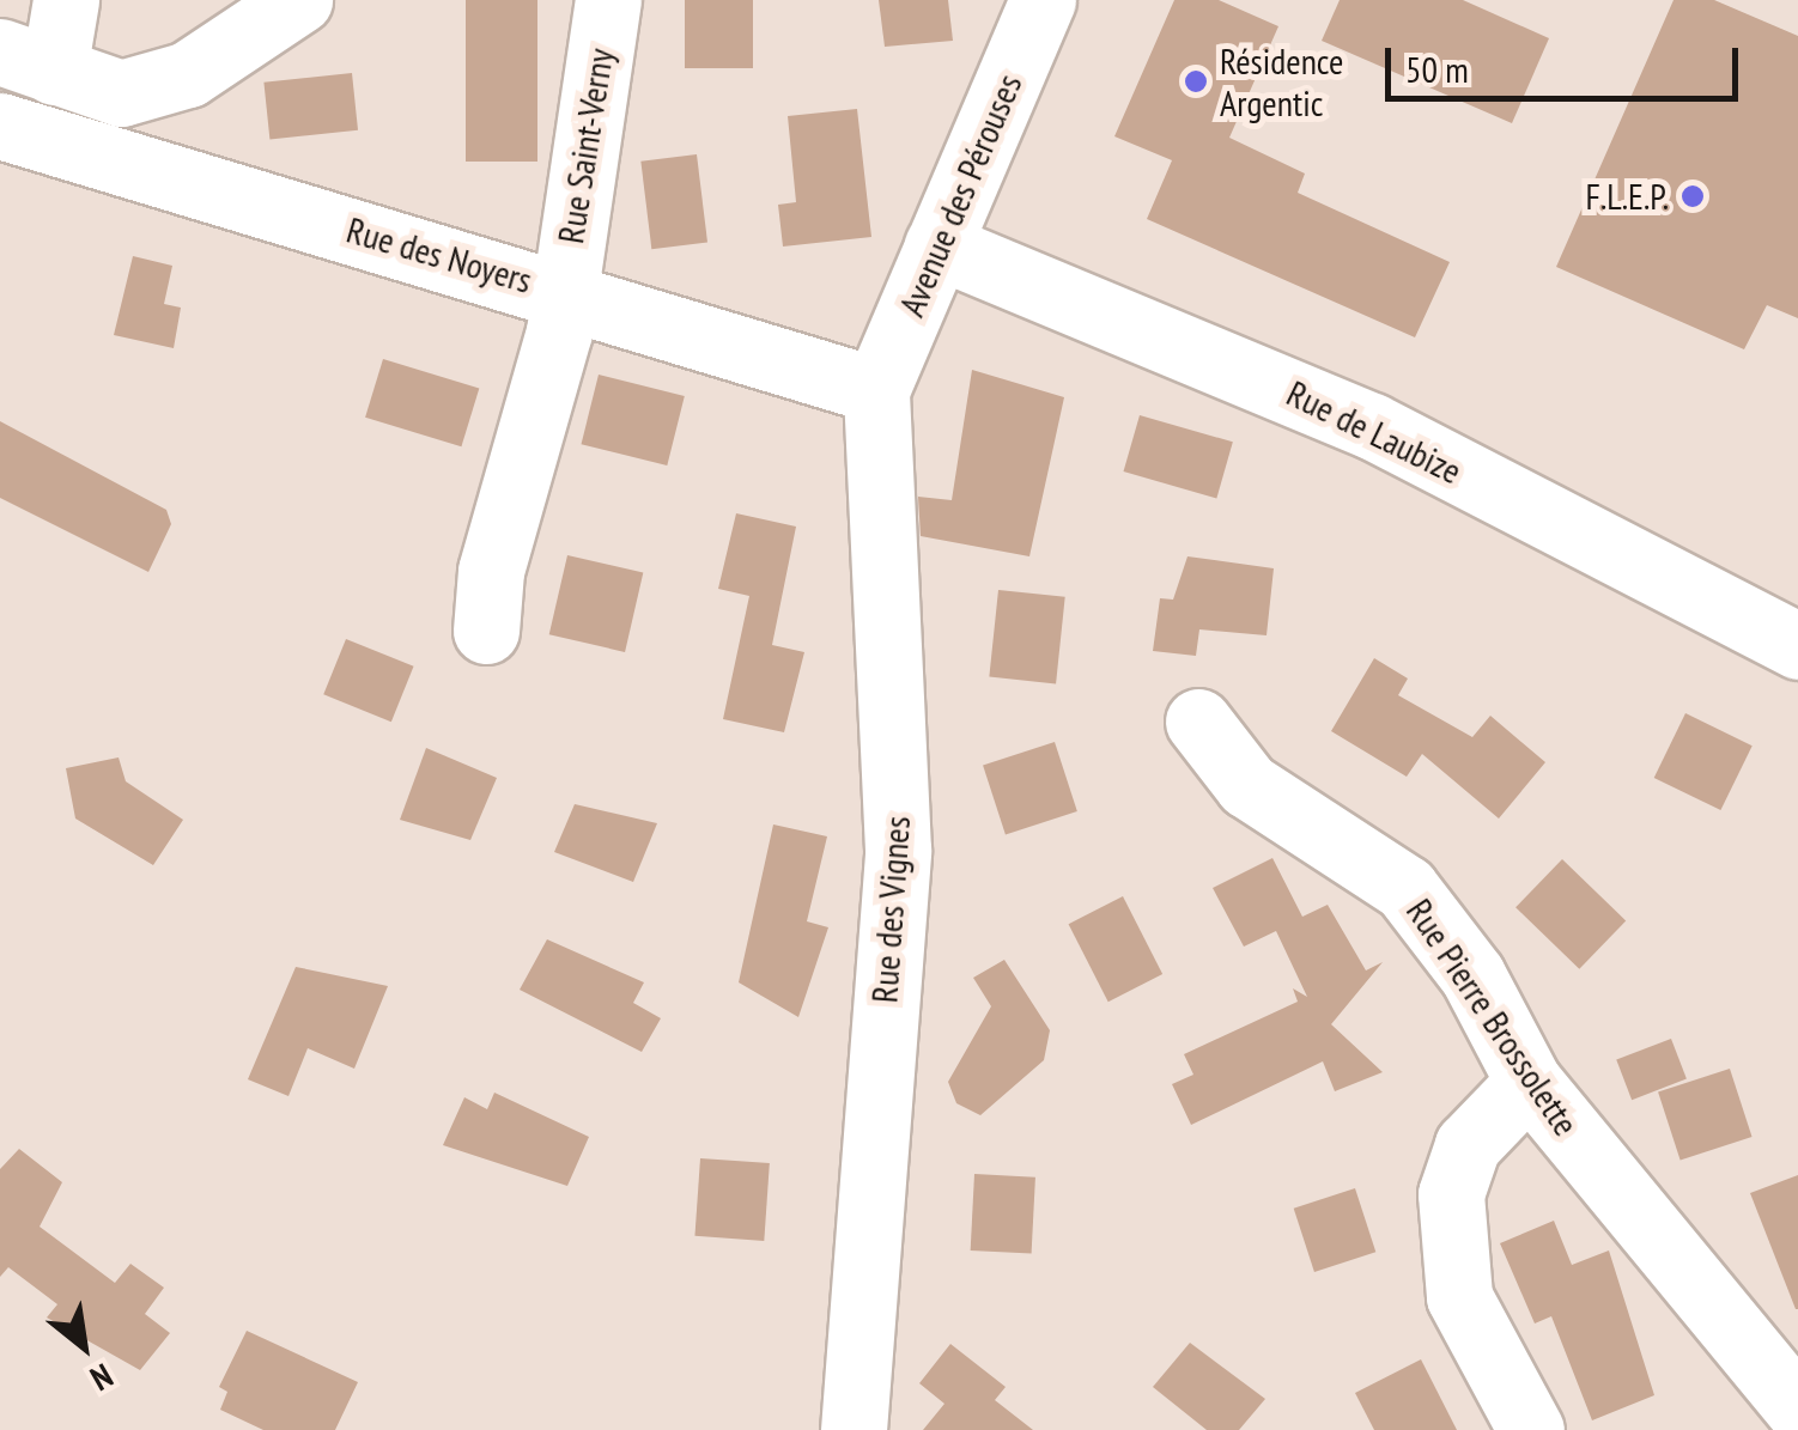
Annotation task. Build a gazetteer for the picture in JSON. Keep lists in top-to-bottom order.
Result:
{
  "streets": {
    "street": [
      "Rue Saint-Verny",
      "Avenue des Pérouses",
      "Rue des Noyers",
      "Rue de Laubize",
      "Rue des Vignes",
      "Rue Pierre Brossolette"
    ]
  },
  "crossings": [
    ["Rue Saint-Verny", "Rue des Noyers"],
    ["Avenue des Pérouses", "Rue des Noyers"],
    ["Avenue des Pérouses", "Rue de Laubize"],
    ["Avenue des Pérouses", "Rue des Vignes"],
    ["Rue des Noyers", "Rue des Vignes"]
  ],
  "places": ["Résidence Argentic", "F.L.E.P."],
  "scale_bar": "50 m",
  "north": "bottom right"
}
